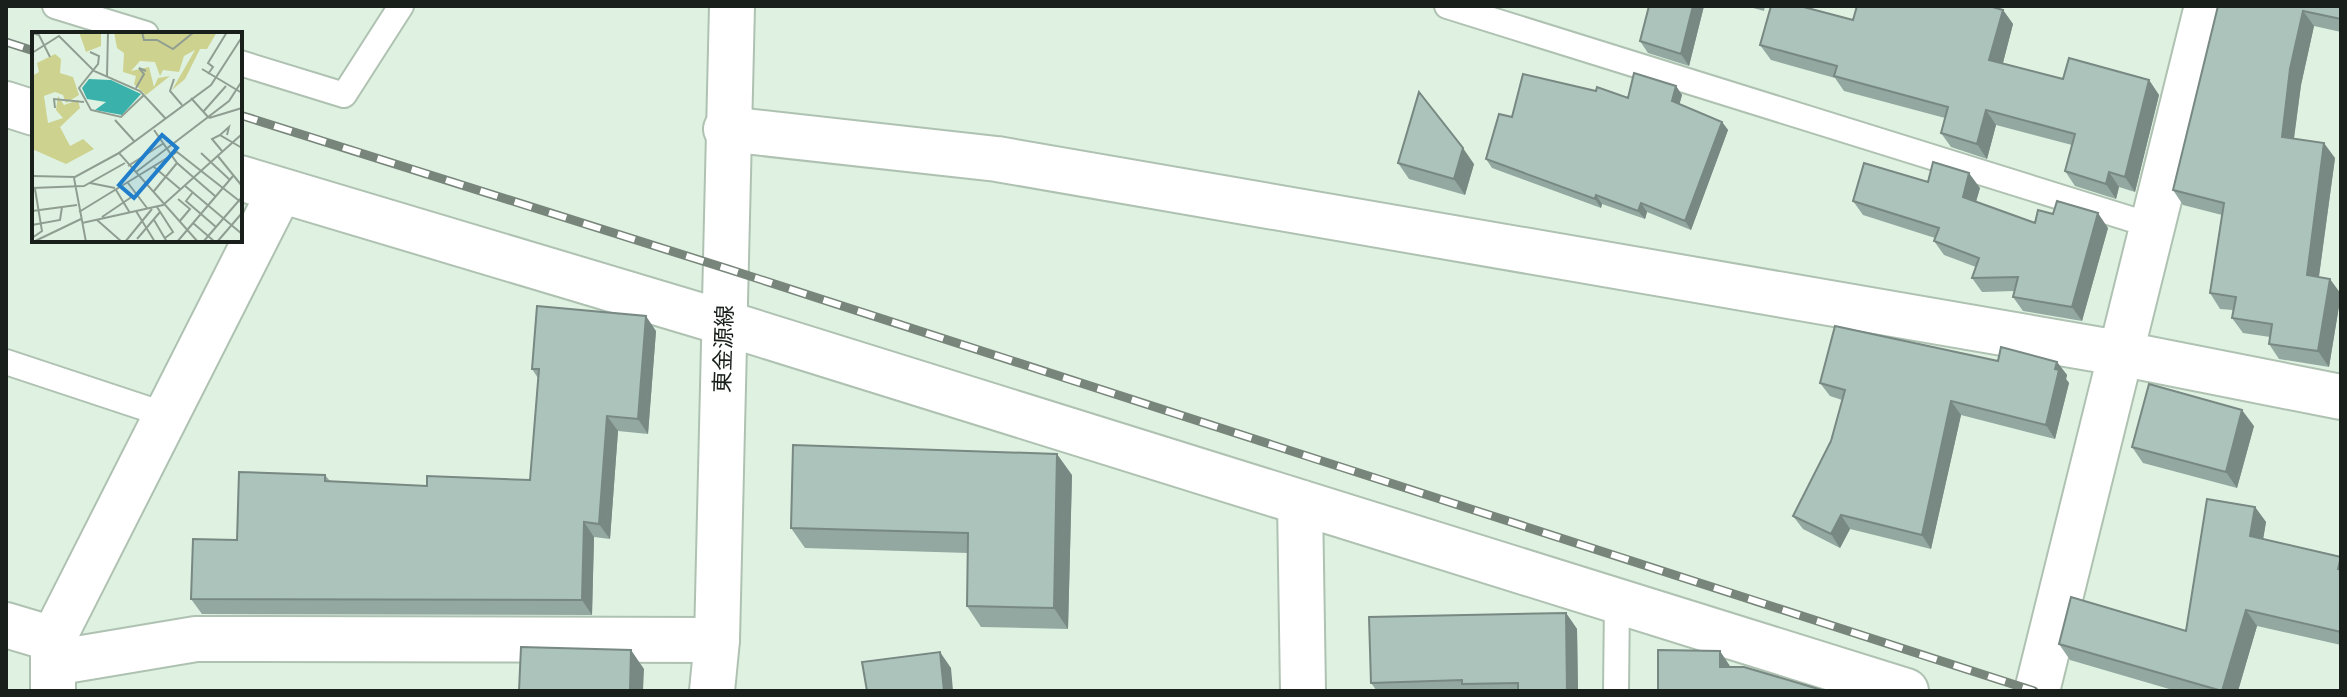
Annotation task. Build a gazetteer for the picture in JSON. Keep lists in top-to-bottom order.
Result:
{
  "streets": {
    "street": ["東金源線"]
  }
}
